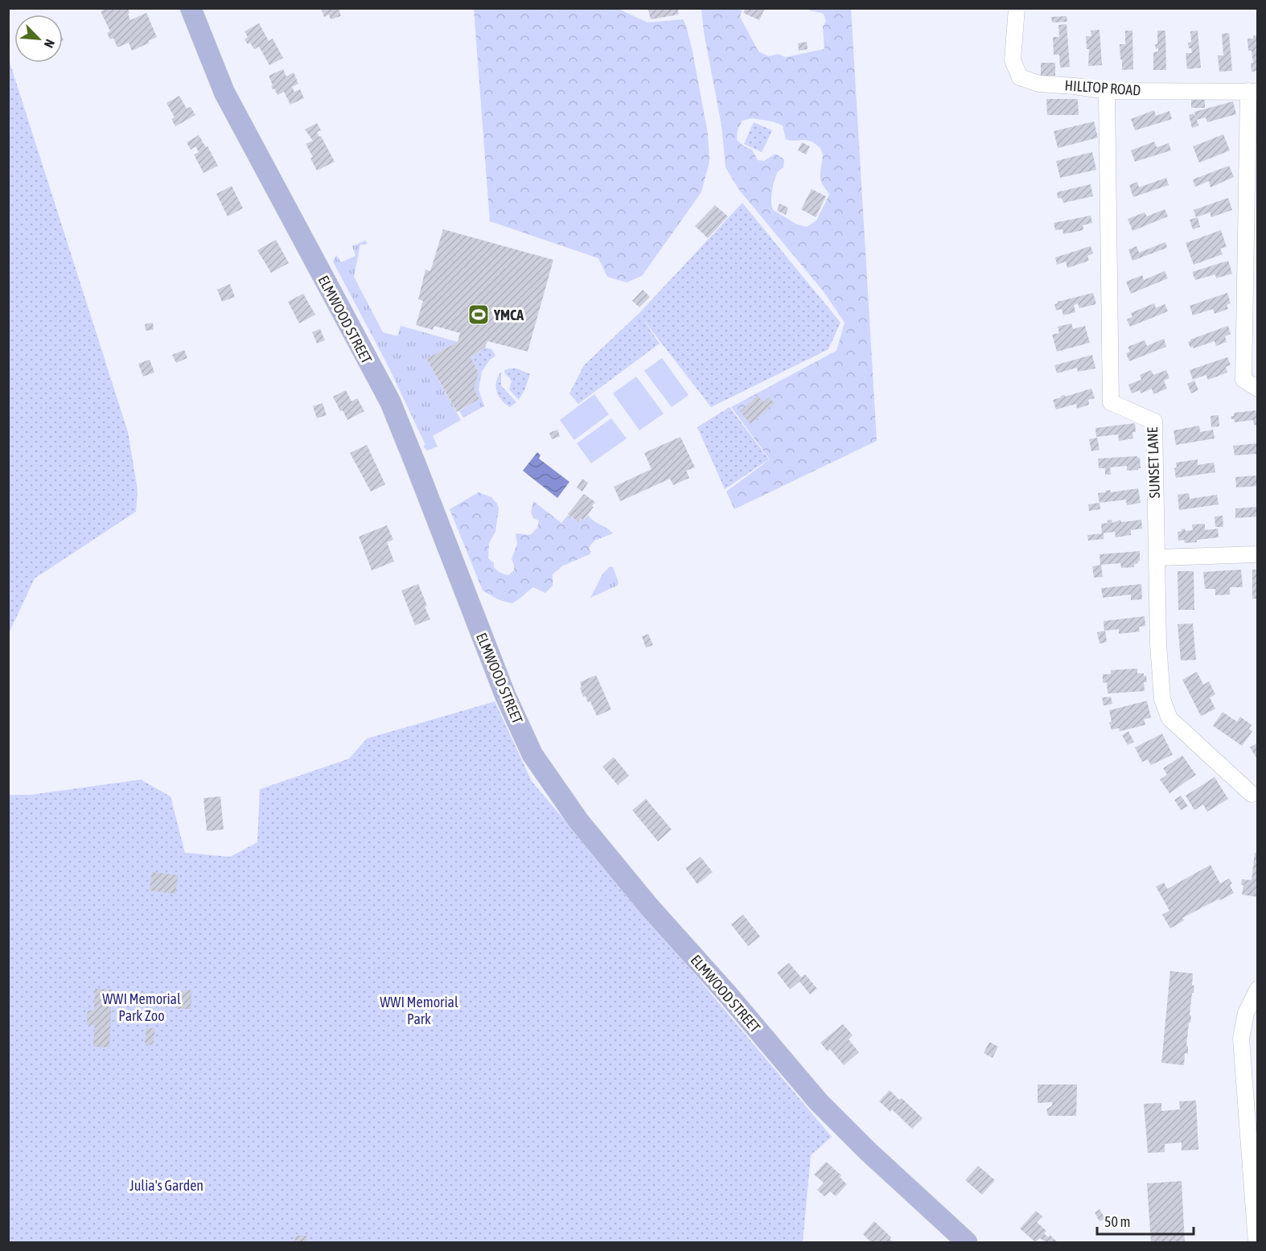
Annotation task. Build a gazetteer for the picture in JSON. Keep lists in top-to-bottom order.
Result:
{
  "streets": {
    "main road": ["ELMWOOD STREET"],
    "street": ["HILLTOP ROAD", "SUNSET LANE"]
  },
  "crossings": [
    ["HILLTOP ROAD", "SUNSET LANE"]
  ],
  "parks": ["WWI Memorial Park Zoo", "WWI Memorial Park", "Julia's Garden"],
  "places": {
    "sports": ["YMCA"]
  },
  "scale_bar": "50 m",
  "north": "bottom right"
}
